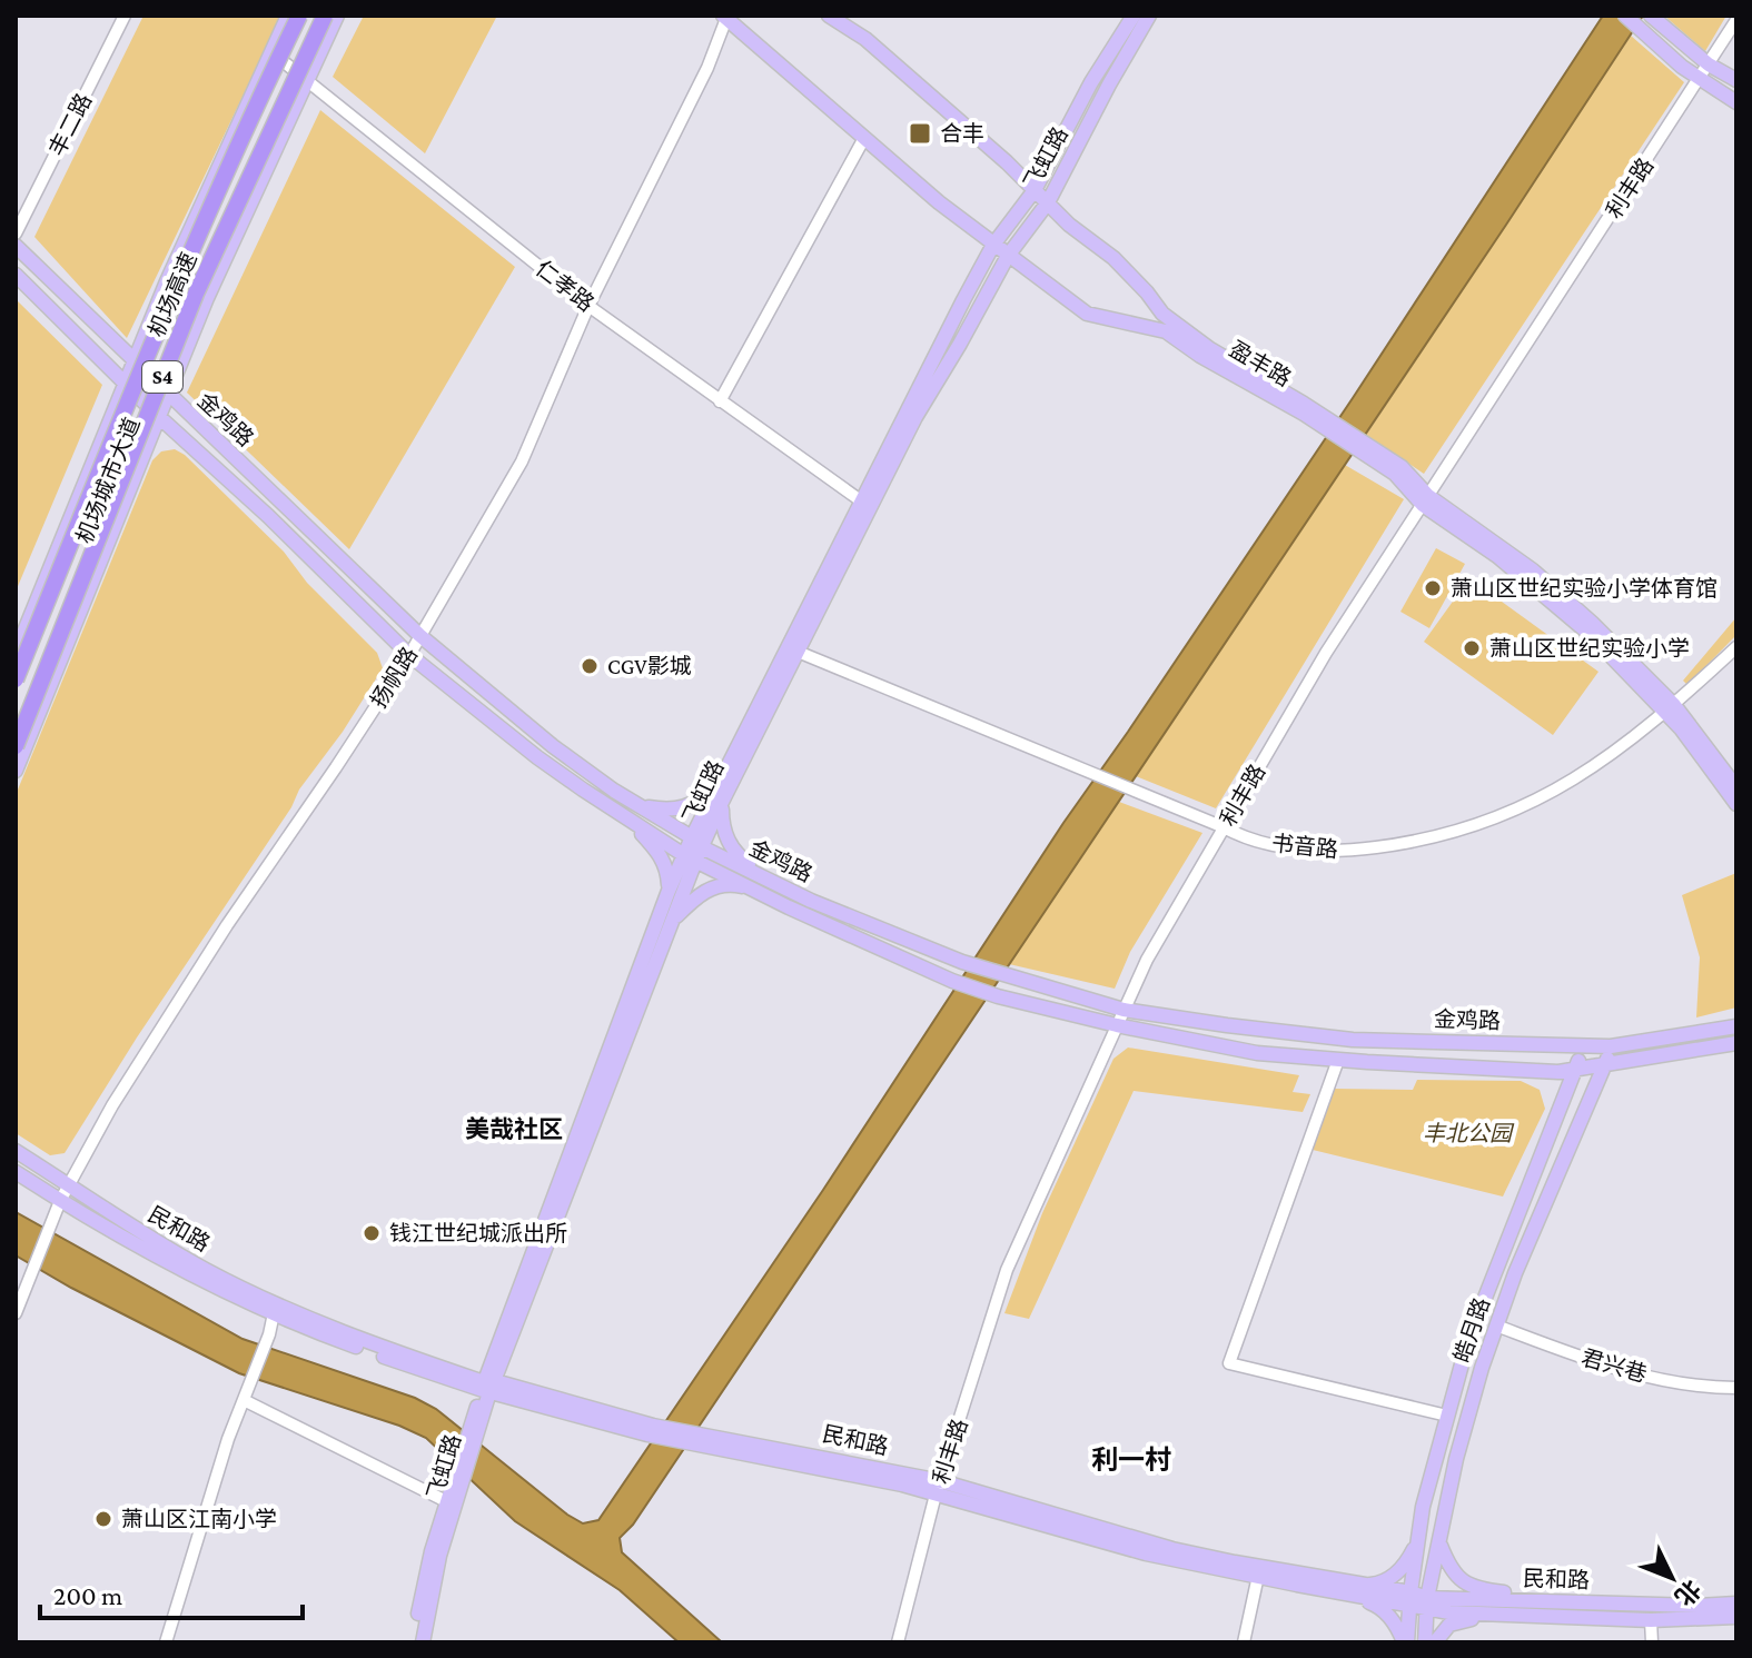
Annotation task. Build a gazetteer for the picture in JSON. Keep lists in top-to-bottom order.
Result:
{
  "streets": {
    "highway": ["机场高速", "S4"],
    "main road": [
      "飞虹路",
      "盈丰路",
      "金鸡路",
      "机场城市大道",
      "民和路",
      "皓月路"
    ],
    "street": [
      "丰二路",
      "利丰路",
      "仁孝路",
      "扬帆路",
      "书音路",
      "君兴巷"
    ]
  },
  "crossings": [
    ["飞虹路", "仁孝路"],
    ["飞虹路", "盈丰路"],
    ["飞虹路", "金鸡路"],
    ["飞虹路", "书音路"],
    ["飞虹路", "民和路"],
    ["利丰路", "盈丰路"],
    ["利丰路", "金鸡路"],
    ["利丰路", "书音路"],
    ["利丰路", "民和路"],
    ["仁孝路", "机场城市大道"],
    ["仁孝路", "扬帆路"],
    ["盈丰路", "扬帆路"],
    ["盈丰路", "书音路"],
    ["金鸡路", "机场城市大道"],
    ["金鸡路", "扬帆路"],
    ["金鸡路", "皓月路"],
    ["扬帆路", "民和路"],
    ["民和路", "皓月路"],
    ["皓月路", "君兴巷"]
  ],
  "districts": ["美哉社区", "利一村"],
  "parks": ["丰北公园"],
  "places": {
    "transit": ["合丰"],
    "other": [
      "萧山区世纪实验小学体育馆",
      "萧山区世纪实验小学",
      "CGV影城",
      "钱江世纪城派出所",
      "萧山区江南小学"
    ]
  },
  "scale_bar": "200 m",
  "north": "bottom right"
}
